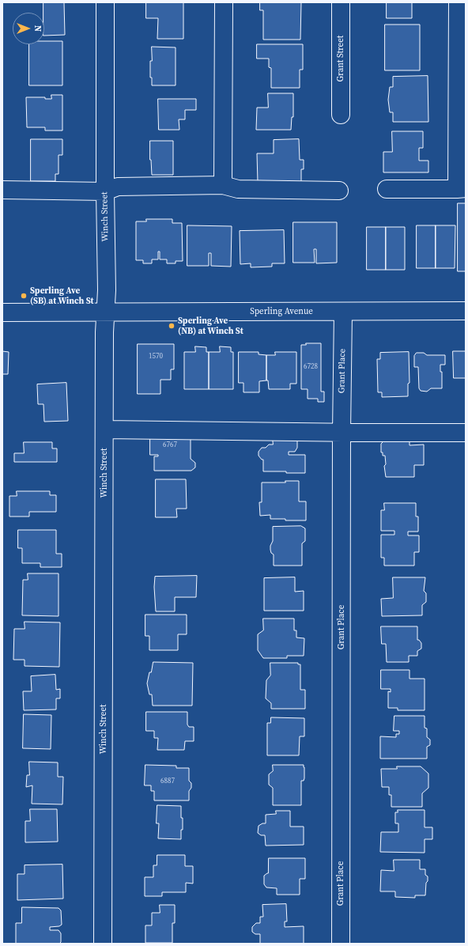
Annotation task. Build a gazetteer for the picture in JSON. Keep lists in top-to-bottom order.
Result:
{
  "streets": {
    "street": [
      "Grant Street",
      "Winch Street",
      "Sperling Avenue",
      "Grant Place"
    ]
  },
  "crossings": [
    ["Winch Street", "Sperling Avenue"],
    ["Sperling Avenue", "Grant Place"]
  ],
  "places": ["Sperling Ave (SB) at Winch St", "Sperling Ave (NB) at Winch St"],
  "house_numbers": [
    "1570",
    "6728",
    "6767",
    "6887"
  ],
  "north": "right"
}
